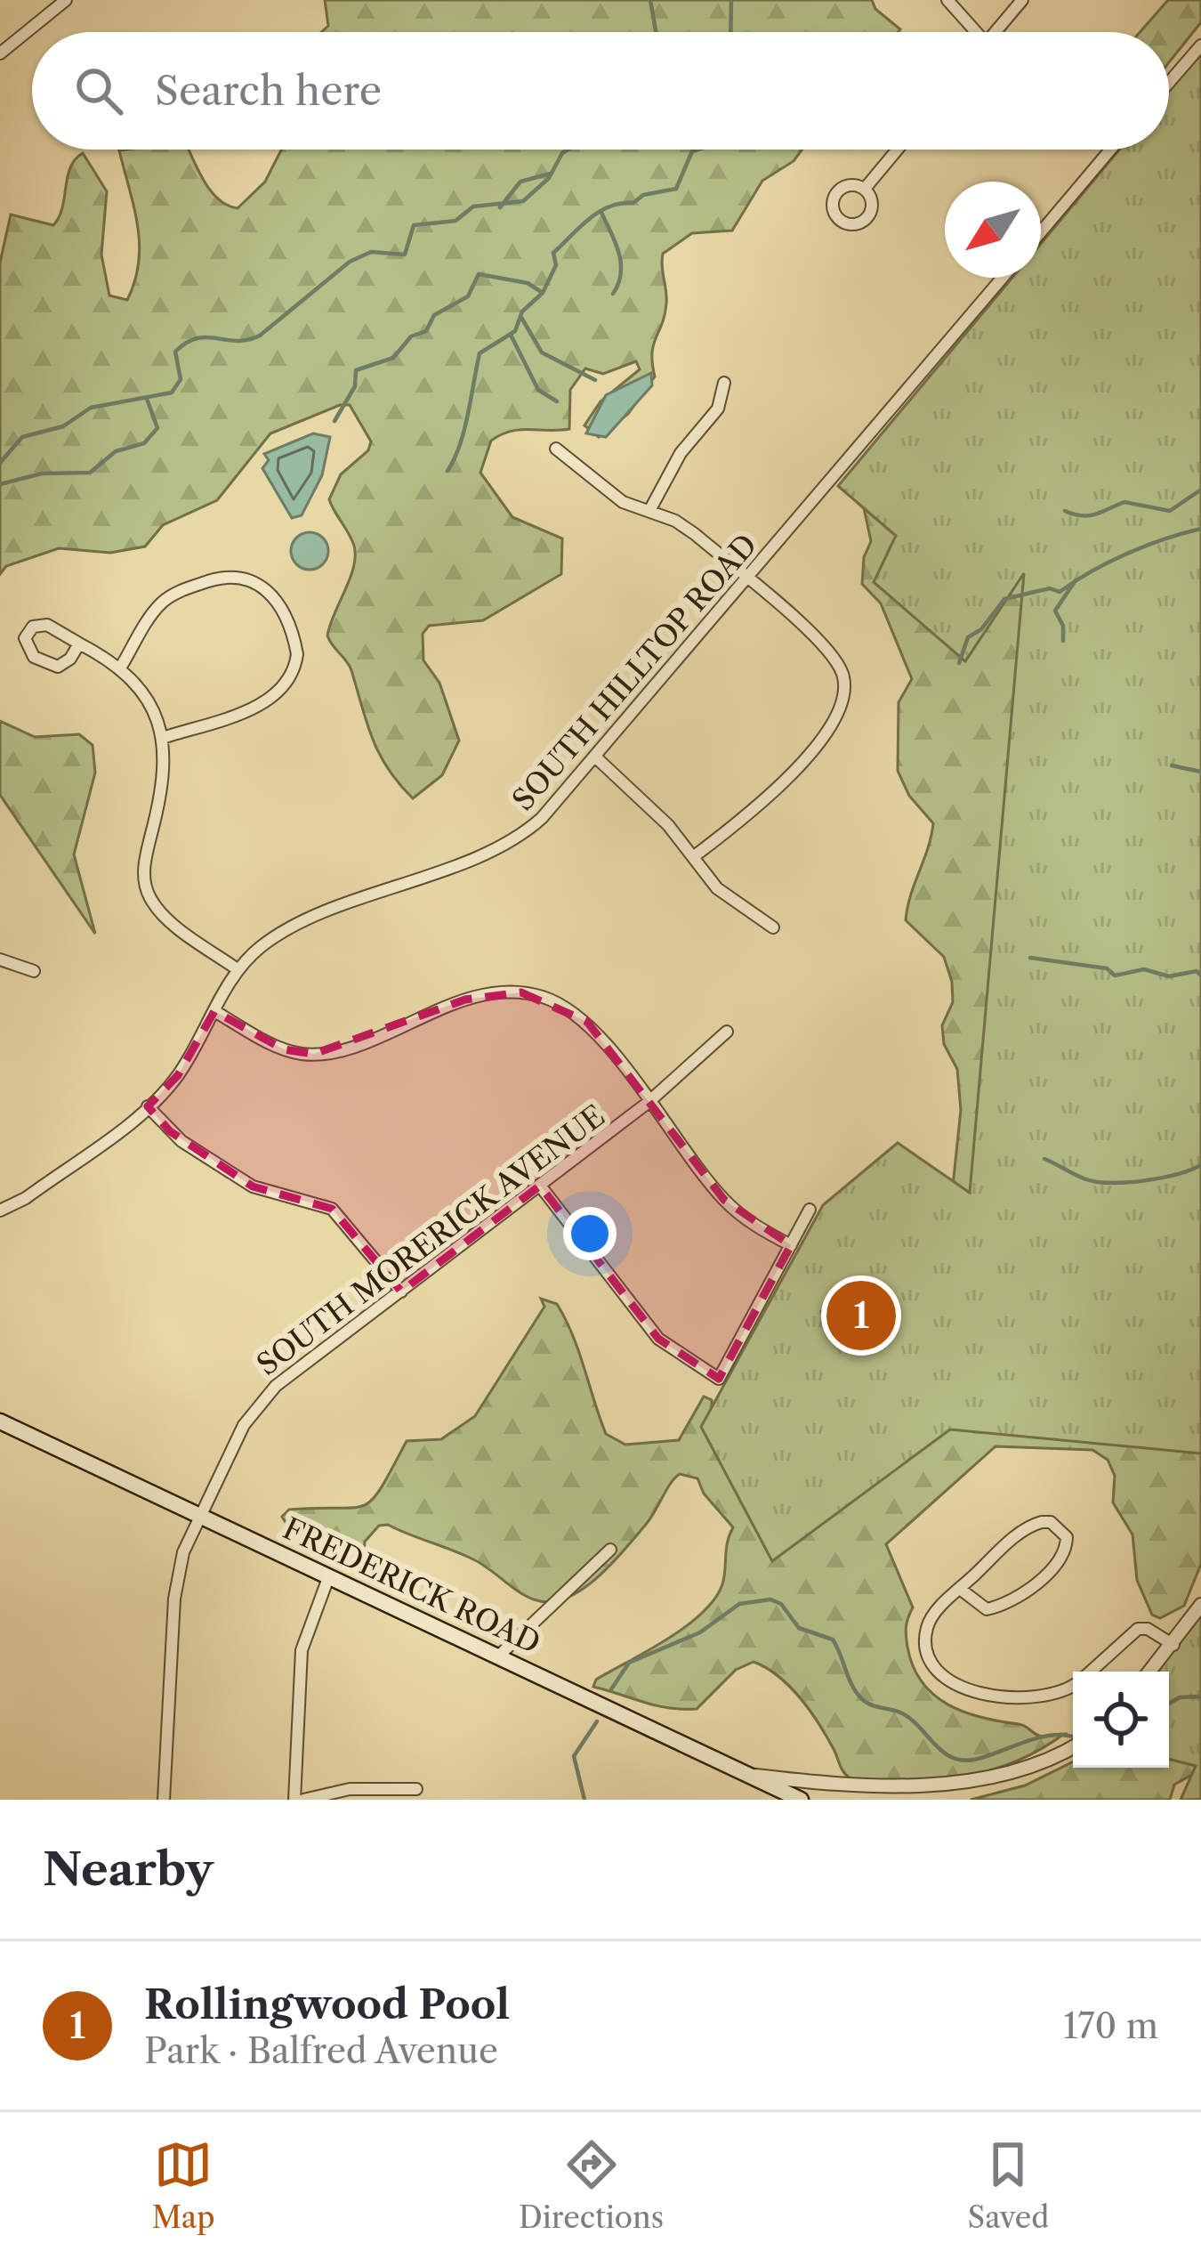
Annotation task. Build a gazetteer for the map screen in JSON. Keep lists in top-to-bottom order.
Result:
{
  "streets": {
    "main road": ["FREDERICK ROAD"],
    "street": ["SOUTH HILLTOP ROAD", "SOUTH MORERICK AVENUE"]
  },
  "crossings": [
    ["SOUTH MORERICK AVENUE", "FREDERICK ROAD"]
  ],
  "north": "bottom left",
  "page": {
    "search": "Search here",
    "pins": "1",
    "heading": "Nearby",
    "list": [
      {
        "mark": "1",
        "name": "Rollingwood Pool",
        "note": "Park · Balfred Avenue",
        "value": "170 m"
      }
    ],
    "nav": ["Map", "Directions", "Saved"]
  }
}
